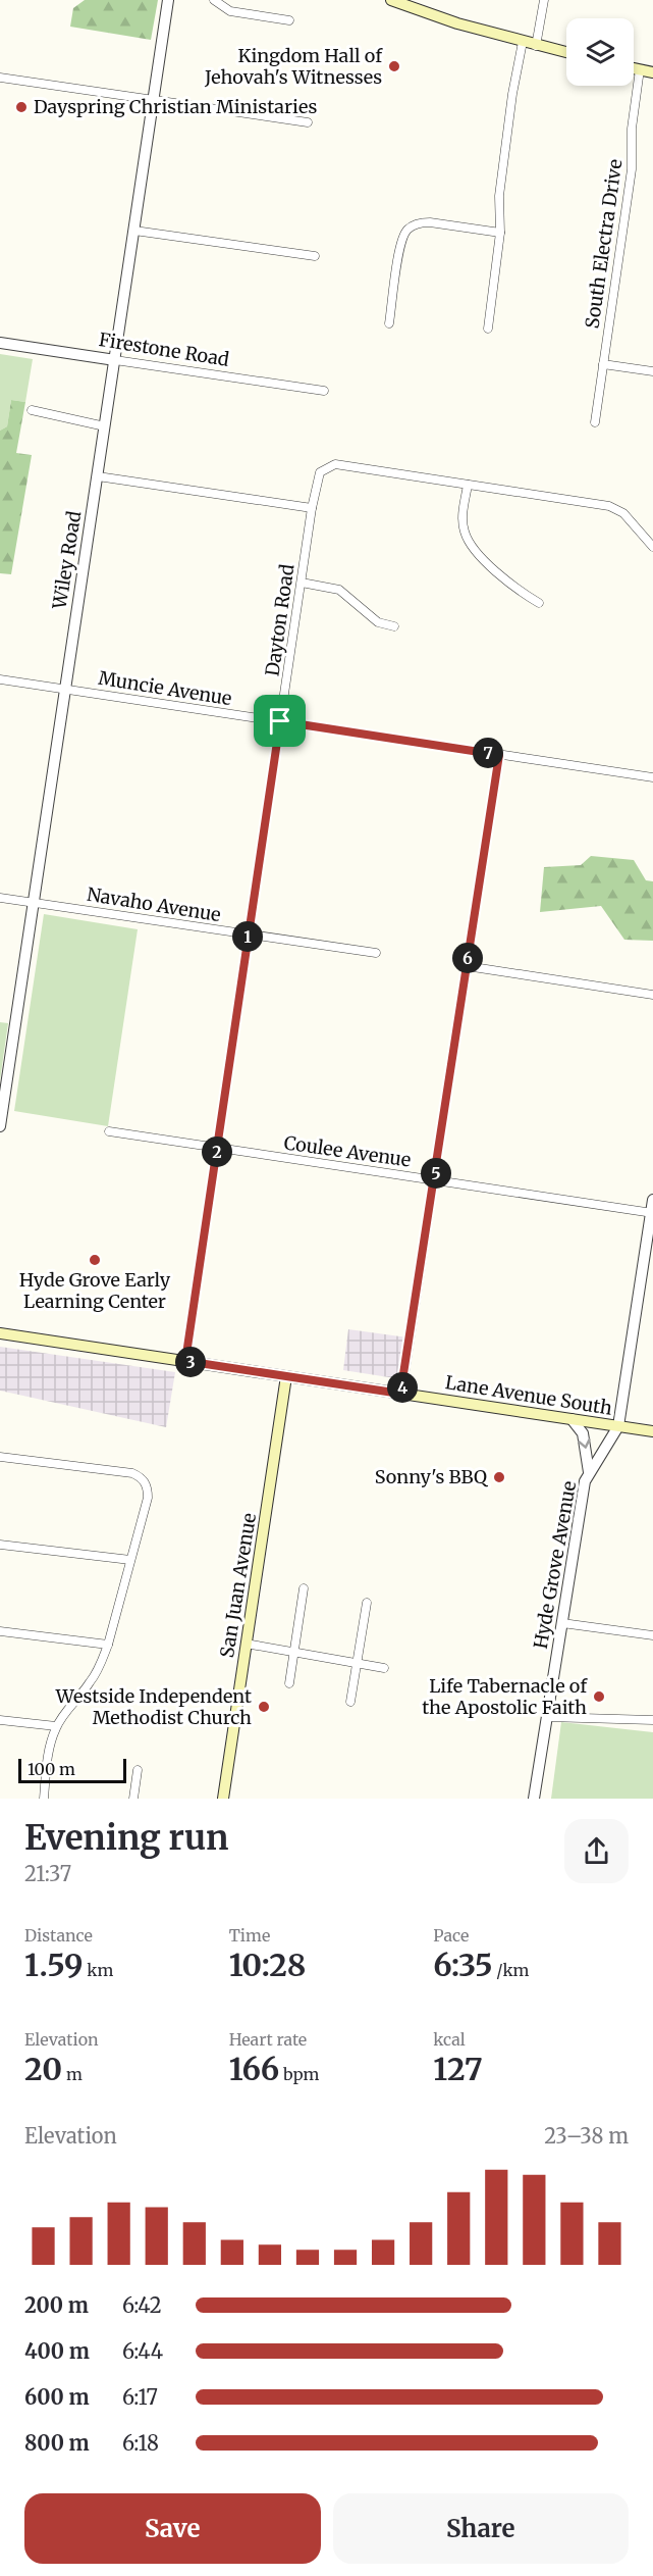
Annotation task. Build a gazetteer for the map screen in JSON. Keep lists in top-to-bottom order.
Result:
{
  "streets": {
    "main road": ["Lane Avenue South", "San Juan Avenue"],
    "street": [
      "South Electra Drive",
      "Firestone Road",
      "Wiley Road",
      "Dayton Road",
      "Muncie Avenue",
      "Navaho Avenue",
      "Coulee Avenue",
      "Hyde Grove Avenue"
    ]
  },
  "crossings": [
    ["Firestone Road", "Wiley Road"],
    ["Wiley Road", "Muncie Avenue"],
    ["Wiley Road", "Navaho Avenue"],
    ["Dayton Road", "Muncie Avenue"],
    ["Dayton Road", "Navaho Avenue"],
    ["Dayton Road", "Coulee Avenue"],
    ["Dayton Road", "Lane Avenue South"],
    ["Coulee Avenue", "Hyde Grove Avenue"],
    ["Lane Avenue South", "Hyde Grove Avenue"],
    ["Lane Avenue South", "San Juan Avenue"]
  ],
  "places": [
    "Kingdom Hall of Jehovah's Witnesses",
    "Dayspring Christian Ministaries",
    "Hyde Grove Early Learning Center",
    "Sonny's BBQ",
    "Life Tabernacle of the Apostolic Faith",
    "Westside Independent Methodist Church"
  ],
  "scale_bar": "100 m",
  "page": {
    "pins": [
      "7",
      "1",
      "6",
      "2",
      "5",
      "3",
      "4"
    ],
    "scale": "100 m",
    "heading": ["Evening run", "21:37"],
    "stats": [
      ["Distance", "1.59 km"],
      ["Time", "10:28"],
      ["Pace", "6:35 /km"],
      ["Elevation", "20 m"],
      ["Heart rate", "166 bpm"],
      ["kcal", "127"]
    ],
    "chart": ["Elevation", "23–38 m"],
    "list": [
      {
        "name": "200 m",
        "note": "6:42"
      },
      {
        "name": "400 m",
        "note": "6:44"
      },
      {
        "name": "600 m",
        "note": "6:17"
      },
      {
        "name": "800 m",
        "note": "6:18"
      }
    ],
    "buttons": ["Save", "Share"]
  }
}
